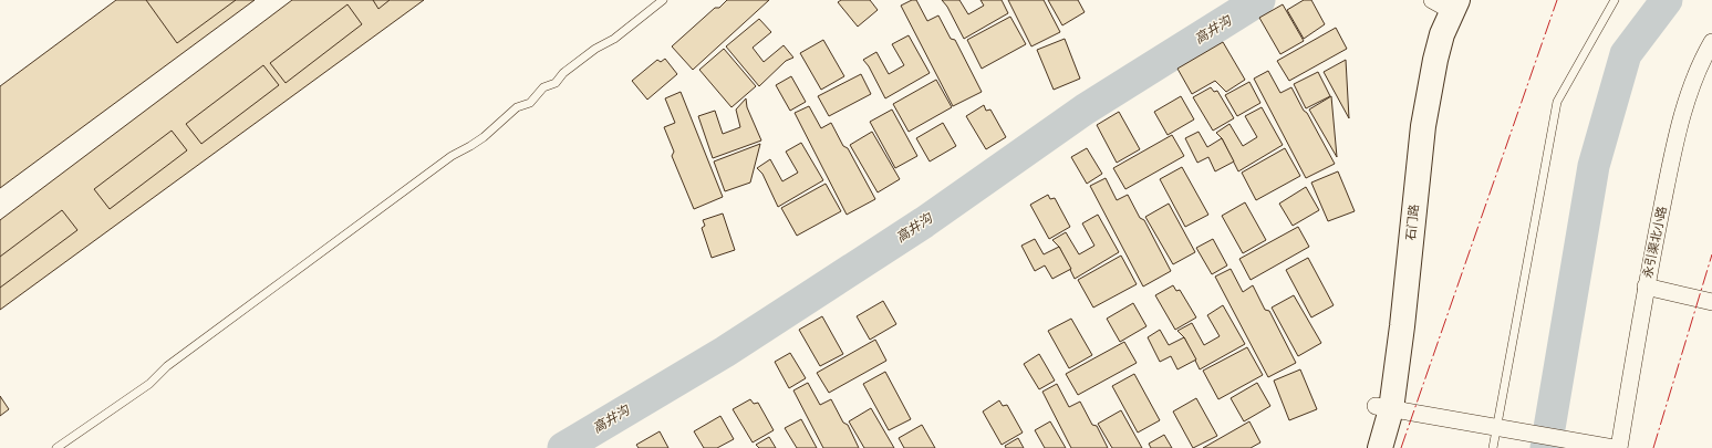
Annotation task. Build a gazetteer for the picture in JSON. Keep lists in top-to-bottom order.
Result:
{
  "streets": {
    "highway": ["石门路"],
    "street": ["永引渠北小路"]
  },
  "crossings": [
    ["石门路", "永引渠北小路"]
  ],
  "water": ["高井沟"]
}
